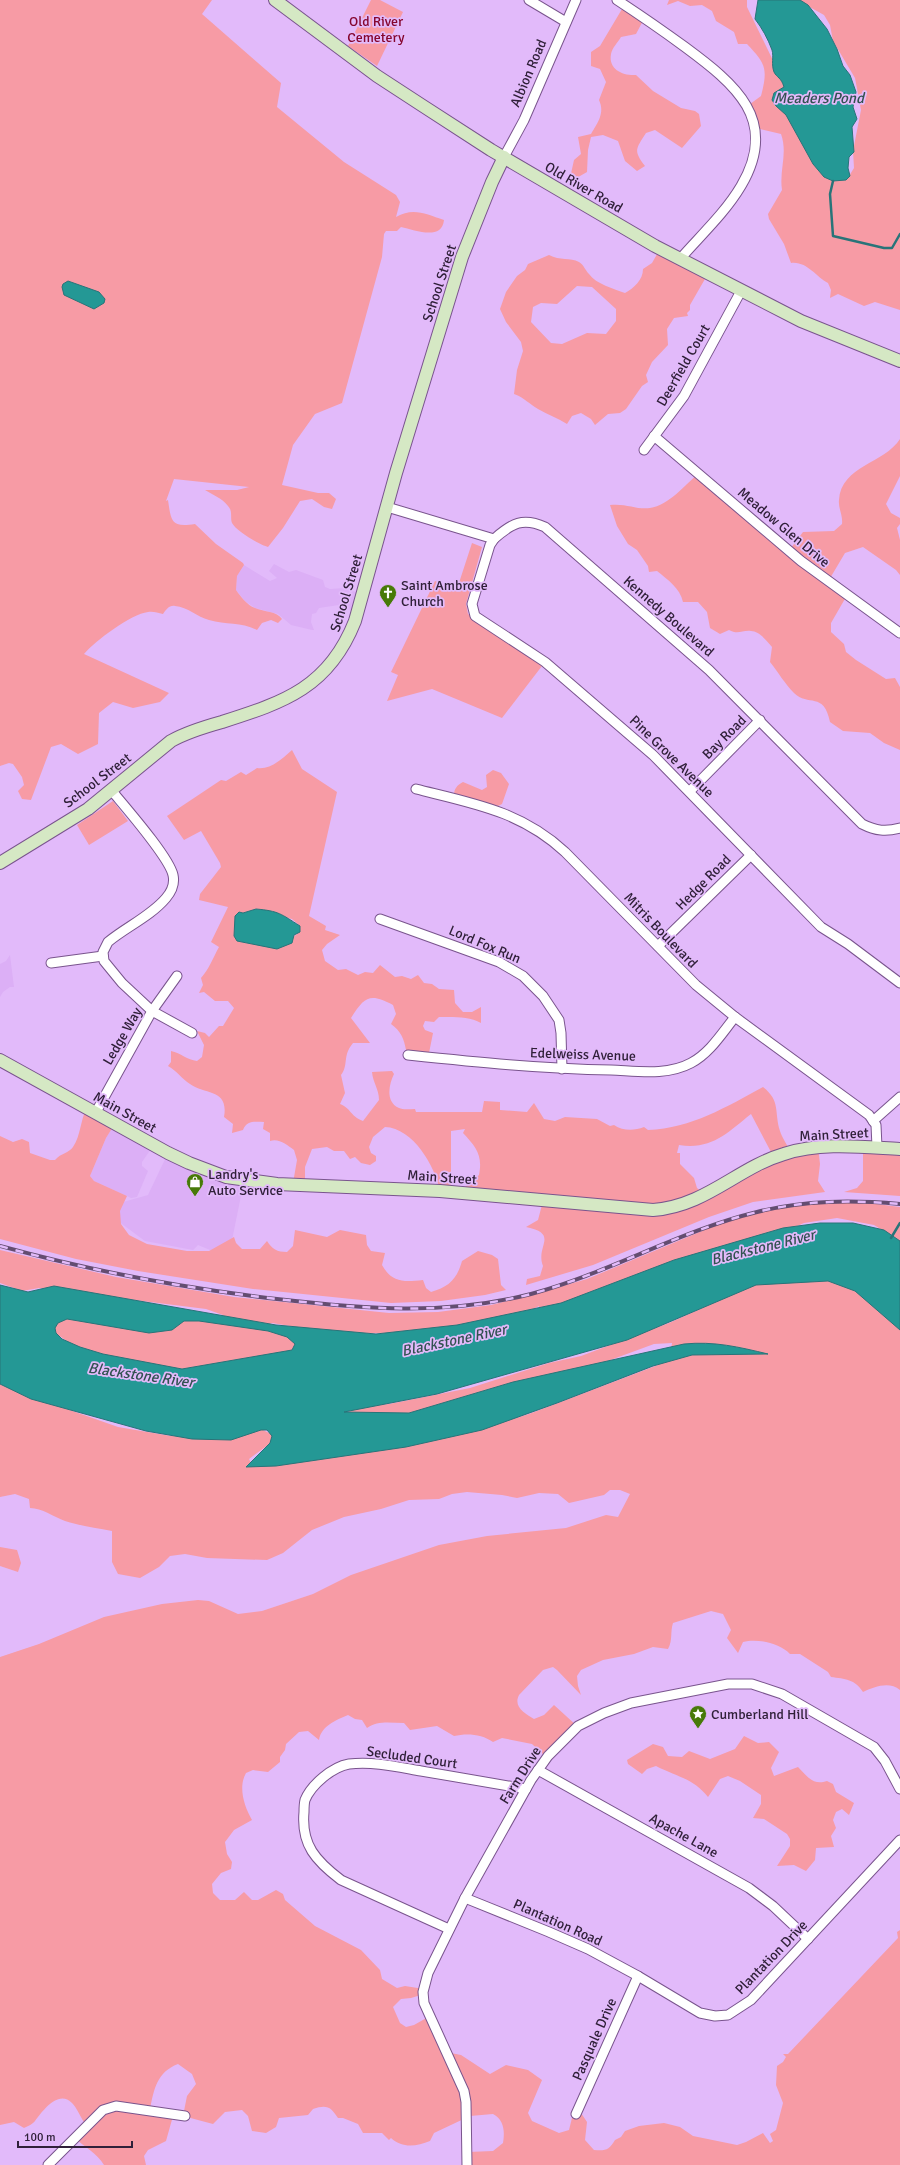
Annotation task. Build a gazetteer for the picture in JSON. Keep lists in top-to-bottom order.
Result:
{
  "streets": {
    "street": [
      "Albion Road",
      "Old River Road",
      "School Street",
      "Deerfield Court",
      "Meadow Glen Drive",
      "Kennedy Boulevard",
      "Bay Road",
      "Pine Grove Avenue",
      "Hedge Road",
      "Mitris Boulevard",
      "Lord Fox Run",
      "Ledge Way",
      "Edelweiss Avenue",
      "Main Street",
      "Secluded Court",
      "Farm Drive",
      "Apache Lane",
      "Plantation Road",
      "Plantation Drive",
      "Pasquale Drive"
    ]
  },
  "crossings": [
    ["Albion Road", "Old River Road"],
    ["Albion Road", "School Street"],
    ["Old River Road", "School Street"],
    ["Old River Road", "Deerfield Court"],
    ["Deerfield Court", "Meadow Glen Drive"],
    ["Kennedy Boulevard", "Bay Road"],
    ["Kennedy Boulevard", "Pine Grove Avenue"],
    ["Bay Road", "Pine Grove Avenue"],
    ["Pine Grove Avenue", "Hedge Road"],
    ["Hedge Road", "Mitris Boulevard"],
    ["Mitris Boulevard", "Edelweiss Avenue"],
    ["Lord Fox Run", "Edelweiss Avenue"],
    ["Ledge Way", "Main Street"],
    ["Secluded Court", "Farm Drive"],
    ["Farm Drive", "Apache Lane"],
    ["Farm Drive", "Plantation Road"],
    ["Apache Lane", "Plantation Drive"],
    ["Plantation Road", "Plantation Drive"],
    ["Plantation Road", "Pasquale Drive"],
    ["Plantation Drive", "Pasquale Drive"]
  ],
  "water": ["Meaders Pond", "Blackstone River"],
  "parks": ["Old River Cemetery"],
  "places": {
    "church": ["Saint Ambrose Church"],
    "shop": ["Landry's Auto Service"],
    "place": ["Cumberland Hill"]
  },
  "scale_bar": "100 m"
}
